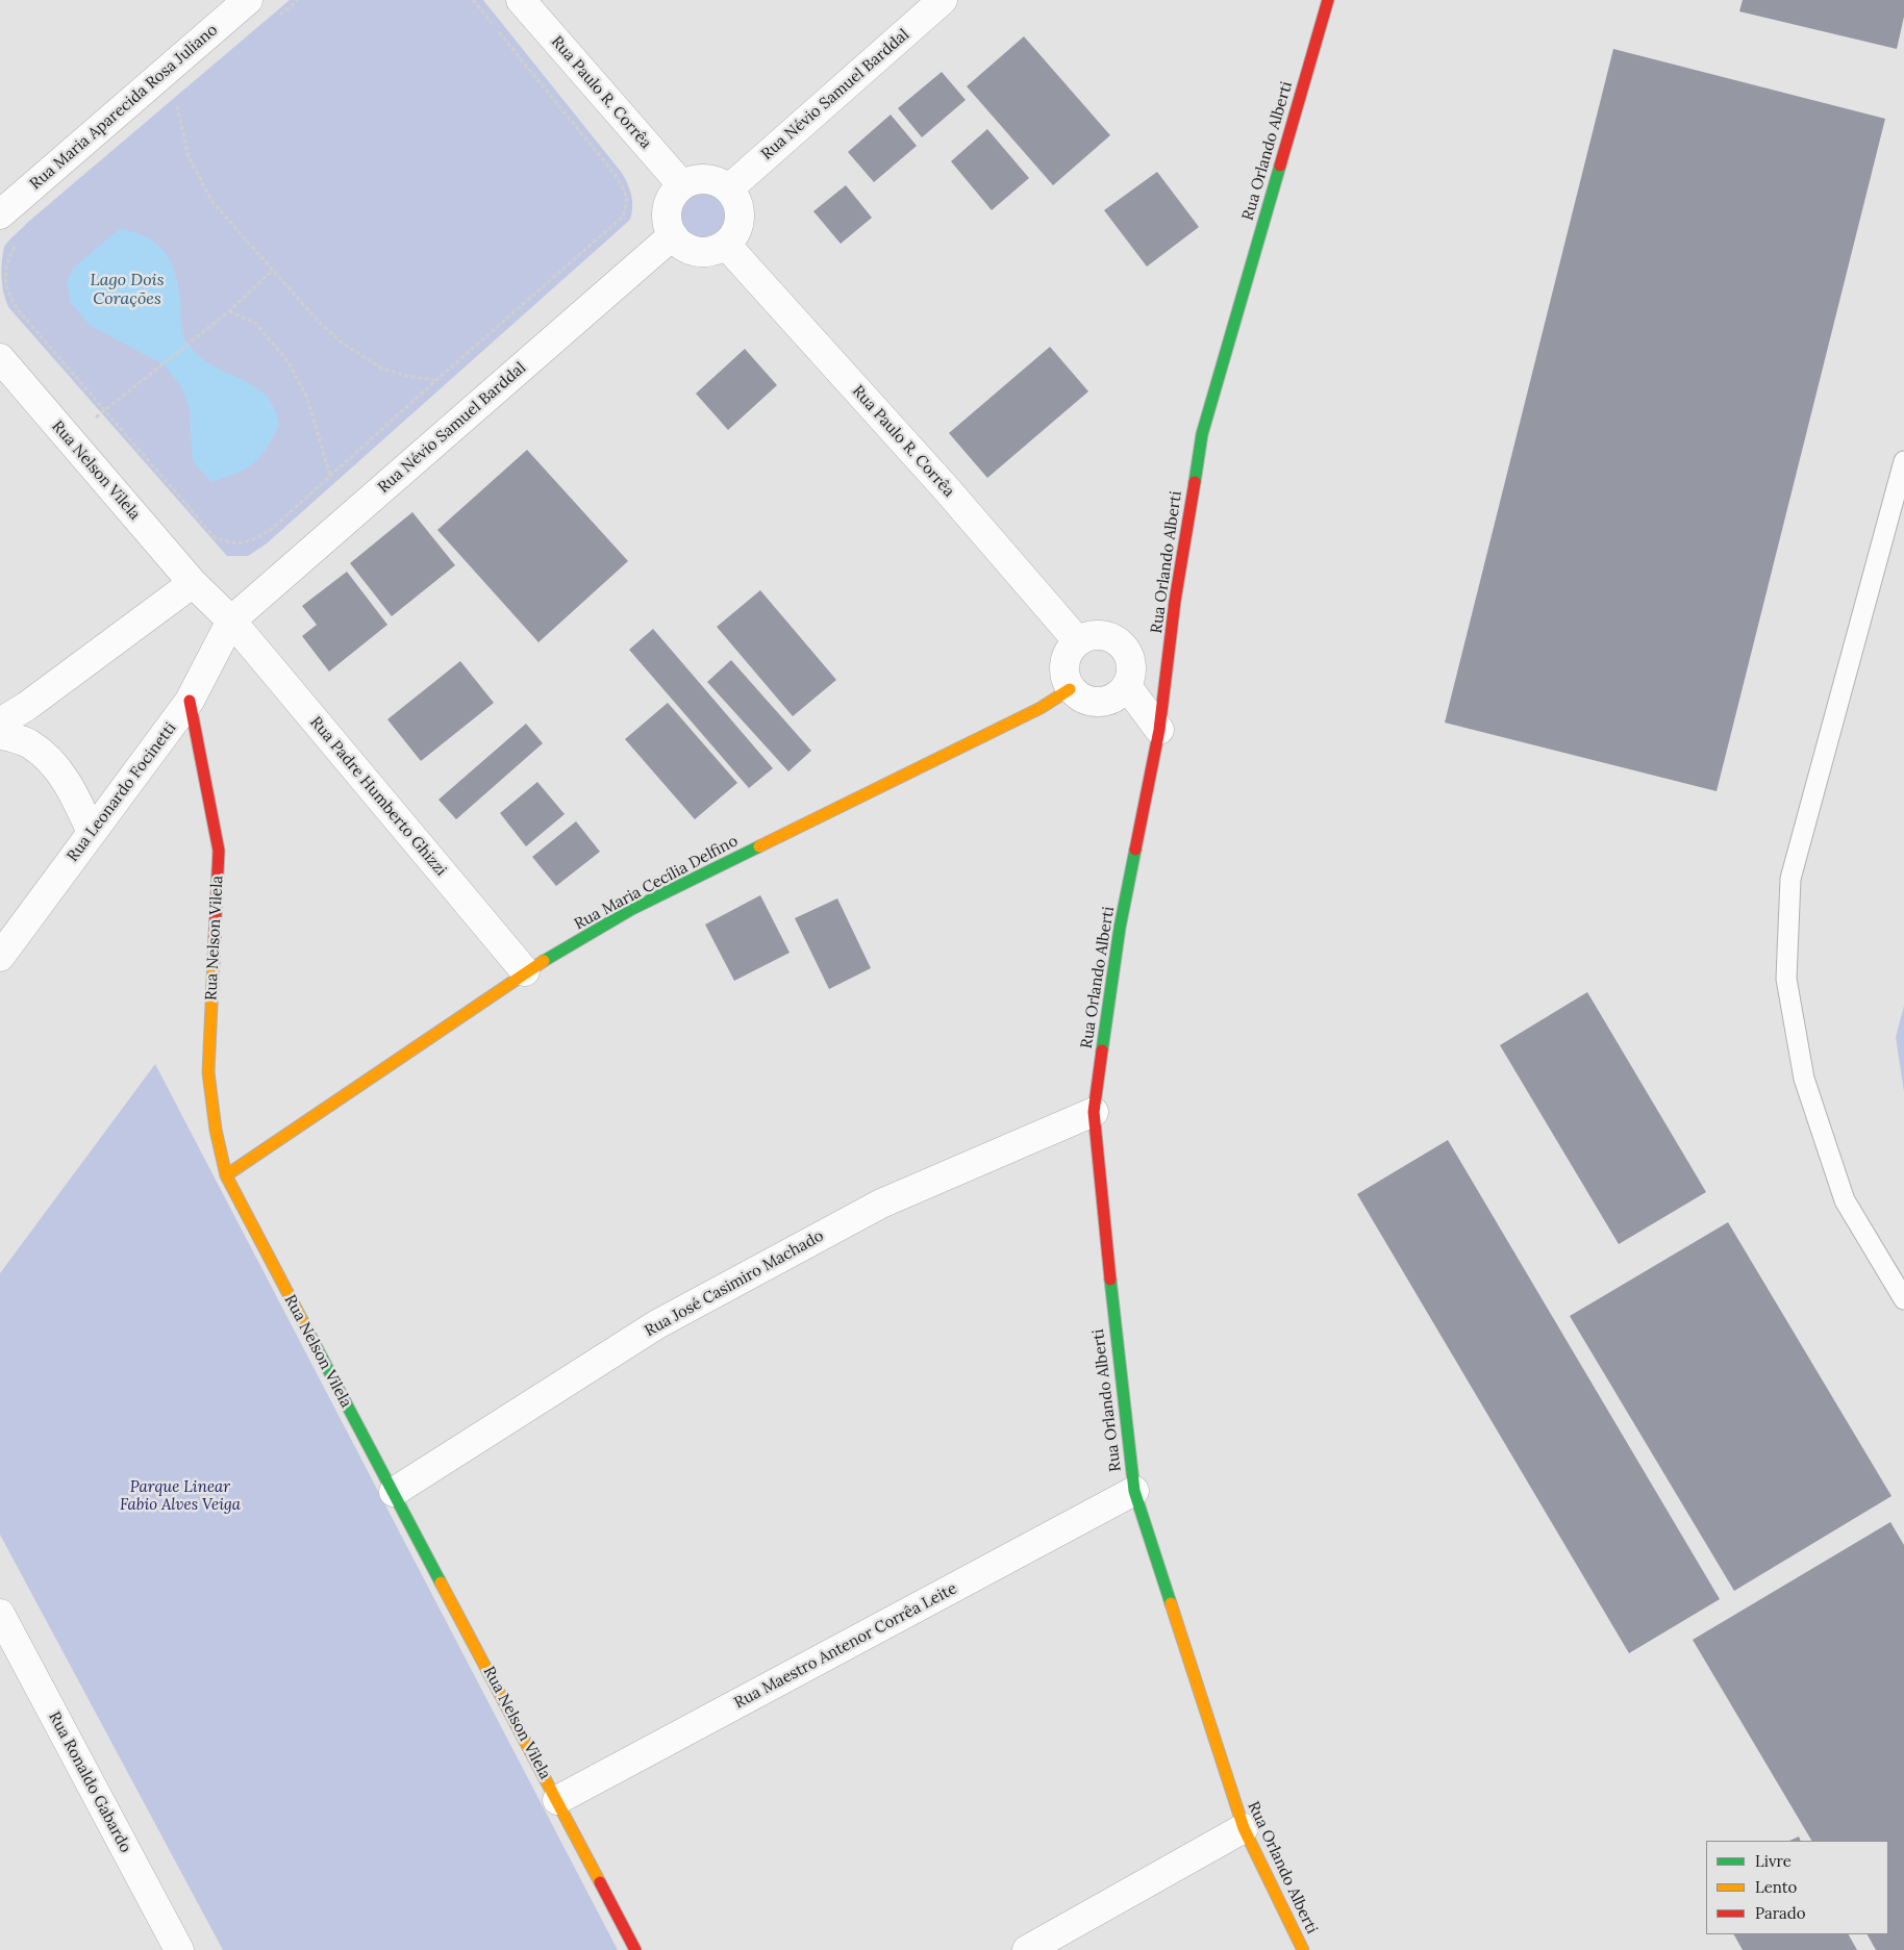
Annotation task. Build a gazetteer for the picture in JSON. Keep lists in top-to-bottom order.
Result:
{
  "streets": {
    "street": [
      "Rua Paulo R. Corrêa",
      "Rua Névio Samuel Barddal",
      "Rua Maria Aparecida Rosa Juliano",
      "Rua Orlando Alberti",
      "Rua Nelson Vilela",
      "Rua Leonardo Focinetti",
      "Rua Padre Humberto Ghizzi",
      "Rua Maria Cecília Delfino",
      "Rua José Casimiro Machado",
      "Rua Maestro Antenor Corrêa Leite",
      "Rua Ronaldo Gabardo"
    ]
  },
  "crossings": [
    ["Rua Paulo R. Corrêa", "Rua Névio Samuel Barddal"],
    ["Rua Paulo R. Corrêa", "Rua Maria Cecília Delfino"],
    ["Rua Névio Samuel Barddal", "Rua Nelson Vilela"],
    ["Rua Névio Samuel Barddal", "Rua Leonardo Focinetti"],
    ["Rua Névio Samuel Barddal", "Rua Padre Humberto Ghizzi"],
    ["Rua Orlando Alberti", "Rua José Casimiro Machado"],
    ["Rua Orlando Alberti", "Rua Maestro Antenor Corrêa Leite"],
    ["Rua Nelson Vilela", "Rua Leonardo Focinetti"],
    ["Rua Nelson Vilela", "Rua Padre Humberto Ghizzi"],
    ["Rua Nelson Vilela", "Rua Maria Cecília Delfino"],
    ["Rua Nelson Vilela", "Rua José Casimiro Machado"],
    ["Rua Nelson Vilela", "Rua Maestro Antenor Corrêa Leite"],
    ["Rua Leonardo Focinetti", "Rua Padre Humberto Ghizzi"],
    ["Rua Padre Humberto Ghizzi", "Rua Maria Cecília Delfino"]
  ],
  "water": ["Lago Dois Corações"],
  "parks": ["Parque Linear Fabio Alves Veiga"],
  "legend": ["Livre", "Lento", "Parado"]
}
